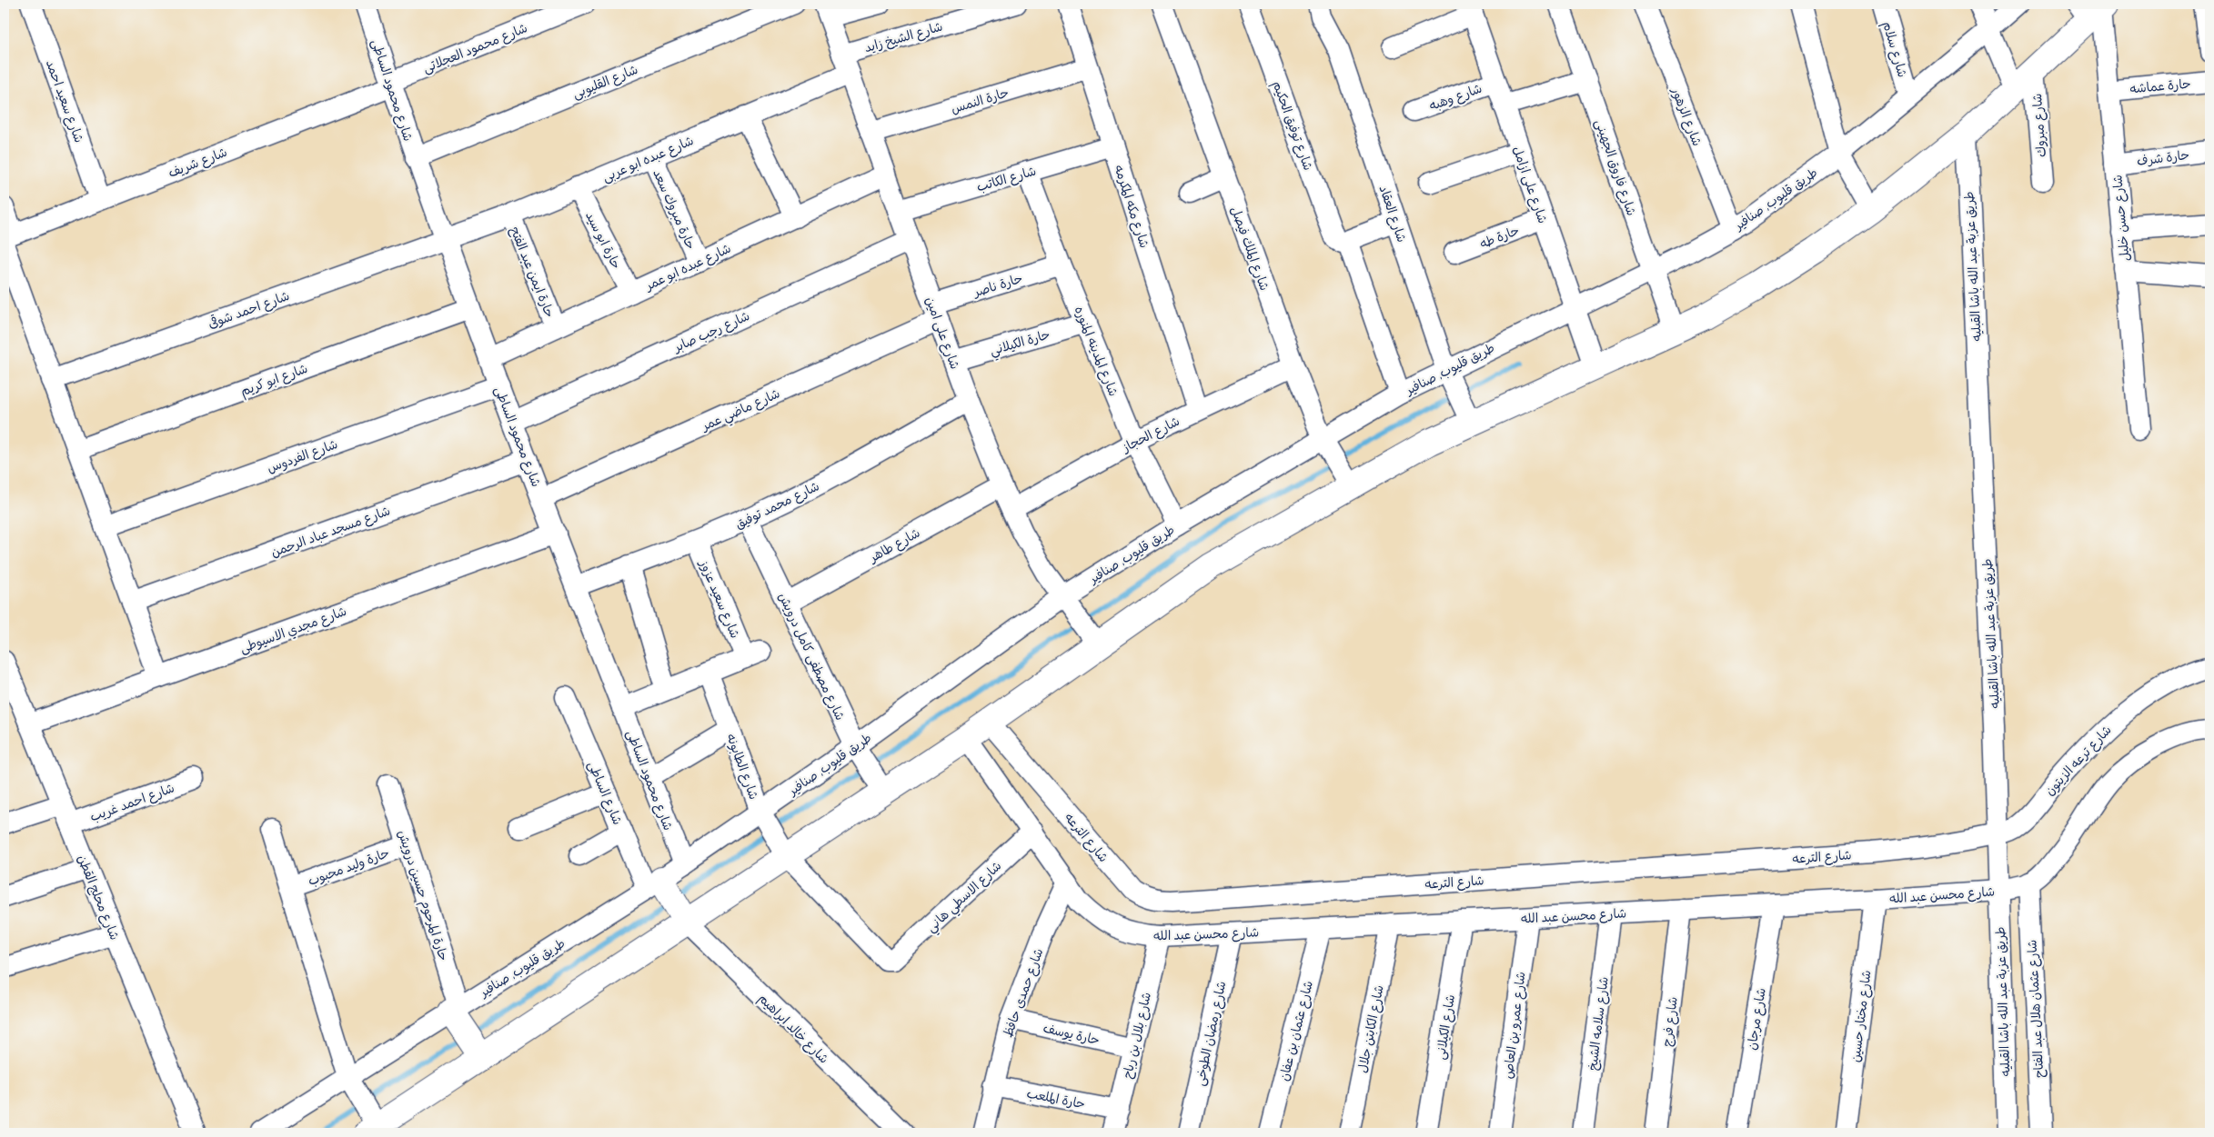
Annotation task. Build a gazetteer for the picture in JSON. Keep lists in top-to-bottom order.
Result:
{
  "streets": {
    "street": [
      "شارع الشيخ زايد",
      "شارع محمود العجلاتى",
      "شارع سلام",
      "شارع القليوبى",
      "حارة عماشه",
      "شارع محمود الساطى",
      "شارع وهبه",
      "حارة النمس",
      "شارع سعيد احمد",
      "شارع الزهور",
      "شارع توفيق الحكيم",
      "شارع مبروك",
      "حارة شرف",
      "شارع عبده ابو عربى",
      "شارع شريف",
      "شارع فاروق الجهينى",
      "شارع الكاتب",
      "شارع على ازامل",
      "طريق قليوب, صنافير",
      "شارع مكه المكرمه",
      "حارة مبروك سعد",
      "شارع العقاد",
      "شارع حسن خليل",
      "حارة طه",
      "حارة ابو سيد",
      "شارع الملك فيصل",
      "شارع عبده ابو عمر",
      "طريق عزبة عبد الله باشا القبليه",
      "حارة ايمن عبد الفتح",
      "حارة ناصر",
      "شارع احمد شوقى",
      "شارع رجب صابر",
      "شارع على امين",
      "حارة الكيلاني",
      "شارع المدينه المنوره",
      "شارع ابو كريم",
      "شارع ماضي عمر",
      "شارع الحجاز",
      "شارع الفردوس",
      "شارع محمد توفيق",
      "شارع مسجد عباد الرحمن",
      "شارع طاهر",
      "شارع سعيد عزوز",
      "شارع مجدي الاسيوطى",
      "شارع مصطفى كامل درويش",
      "شارع ترعه الزيتون",
      "شارع الطابونه",
      "شارع الساطى",
      "شارع احمد غريب",
      "شارع الترعه",
      "حارة وليد محبوب",
      "شارع محسن عبد الله",
      "حارة المرحوم حسين درويش",
      "شارع الاسطي هاني",
      "شارع محلج القطن",
      "شارع حمدى حافظ",
      "شارع عثمان هلال عبد الفتاح",
      "شارع مختار حسين",
      "شارع مرجان",
      "شارع فرج",
      "شارع سلامه الشيخ",
      "شارع عمرو بن العاص",
      "شارع الكيلانى",
      "شارع خالد ابراهيم",
      "شارع الكابتن جلال",
      "شارع عثمان بن عفان",
      "حارة يوسف",
      "شارع رمضان الطوخى",
      "شارع بلال بن رباح",
      "حارة الملعب"
    ]
  },
  "crossings": [
    ["شارع الشيخ زايد", "شارع عبده ابو عربى"],
    ["شارع الشيخ زايد", "شارع على امين"],
    ["شارع محمود العجلاتى", "شارع محمود الساطى"],
    ["شارع محمود العجلاتى", "شارع شريف"],
    ["شارع سلام", "طريق قليوب, صنافير"],
    ["شارع القليوبى", "شارع محمود الساطى"],
    ["حارة عماشه", "شارع حسن خليل"],
    ["شارع محمود الساطى", "شارع عبده ابو عربى"],
    ["شارع محمود الساطى", "شارع شريف"],
    ["شارع محمود الساطى", "طريق قليوب, صنافير"],
    ["شارع محمود الساطى", "شارع عبده ابو عمر"],
    ["شارع محمود الساطى", "شارع احمد شوقى"],
    ["شارع محمود الساطى", "شارع رجب صابر"],
    ["شارع محمود الساطى", "شارع ابو كريم"],
    ["شارع محمود الساطى", "شارع ماضي عمر"],
    ["شارع محمود الساطى", "شارع الفردوس"],
    ["شارع محمود الساطى", "شارع محمد توفيق"],
    ["شارع محمود الساطى", "شارع مسجد عباد الرحمن"],
    ["شارع محمود الساطى", "شارع مجدي الاسيوطى"],
    ["شارع وهبه", "شارع على ازامل"],
    ["حارة النمس", "شارع مكه المكرمه"],
    ["حارة النمس", "شارع على امين"],
    ["شارع سعيد احمد", "شارع شريف"],
    ["شارع الزهور", "طريق قليوب, صنافير"],
    ["شارع توفيق الحكيم", "طريق قليوب, صنافير"],
    ["حارة شرف", "شارع حسن خليل"],
    ["شارع عبده ابو عربى", "حارة مبروك سعد"],
    ["شارع عبده ابو عربى", "حارة ابو سيد"],
    ["شارع عبده ابو عربى", "حارة ايمن عبد الفتح"],
    ["شارع عبده ابو عربى", "شارع احمد شوقى"],
    ["شارع عبده ابو عربى", "شارع على امين"],
    ["شارع فاروق الجهينى", "طريق قليوب, صنافير"],
    ["شارع الكاتب", "شارع مكه المكرمه"],
    ["شارع الكاتب", "شارع على امين"],
    ["شارع الكاتب", "شارع المدينه المنوره"],
    ["شارع على ازامل", "طريق قليوب, صنافير"],
    ["شارع على ازامل", "حارة طه"],
    ["طريق قليوب, صنافير", "شارع العقاد"],
    ["طريق قليوب, صنافير", "شارع الملك فيصل"],
    ["طريق قليوب, صنافير", "شارع على امين"],
    ["طريق قليوب, صنافير", "شارع المدينه المنوره"],
    ["طريق قليوب, صنافير", "شارع مصطفى كامل درويش"],
    ["طريق قليوب, صنافير", "شارع الطابونه"],
    ["طريق قليوب, صنافير", "شارع الساطى"],
    ["طريق قليوب, صنافير", "حارة المرحوم حسين درويش"],
    ["شارع مكه المكرمه", "شارع الحجاز"],
    ["حارة مبروك سعد", "شارع عبده ابو عمر"],
    ["حارة ابو سيد", "شارع عبده ابو عمر"],
    ["شارع الملك فيصل", "شارع الحجاز"],
    ["شارع عبده ابو عمر", "حارة ايمن عبد الفتح"],
    ["شارع عبده ابو عمر", "شارع على امين"],
    ["طريق عزبة عبد الله باشا القبليه", "شارع ترعه الزيتون"],
    ["طريق عزبة عبد الله باشا القبليه", "شارع الترعه"],
    ["طريق عزبة عبد الله باشا القبليه", "شارع محسن عبد الله"],
    ["حارة ناصر", "شارع على امين"],
    ["حارة ناصر", "شارع المدينه المنوره"],
    ["حارة ناصر", "شارع ماضي عمر"],
    ["شارع رجب صابر", "شارع على امين"],
    ["شارع على امين", "حارة الكيلاني"],
    ["شارع على امين", "شارع ماضي عمر"],
    ["شارع على امين", "شارع الحجاز"],
    ["شارع على امين", "شارع محمد توفيق"],
    ["شارع على امين", "شارع طاهر"],
    ["حارة الكيلاني", "شارع المدينه المنوره"],
    ["شارع المدينه المنوره", "شارع الحجاز"],
    ["شارع محمد توفيق", "شارع سعيد عزوز"],
    ["شارع محمد توفيق", "شارع مصطفى كامل درويش"],
    ["شارع طاهر", "شارع مصطفى كامل درويش"],
    ["شارع سعيد عزوز", "شارع الطابونه"],
    ["شارع مجدي الاسيوطى", "شارع محلج القطن"],
    ["شارع ترعه الزيتون", "شارع الترعه"],
    ["شارع الطابونه", "شارع الاسطي هاني"],
    ["شارع احمد غريب", "شارع محلج القطن"],
    ["حارة وليد محبوب", "حارة المرحوم حسين درويش"],
    ["شارع محسن عبد الله", "شارع الاسطي هاني"],
    ["شارع محسن عبد الله", "شارع حمدى حافظ"],
    ["شارع محسن عبد الله", "شارع عثمان هلال عبد الفتاح"],
    ["شارع محسن عبد الله", "شارع مختار حسين"],
    ["شارع محسن عبد الله", "شارع مرجان"],
    ["شارع محسن عبد الله", "شارع فرج"],
    ["شارع محسن عبد الله", "شارع سلامه الشيخ"],
    ["شارع محسن عبد الله", "شارع عمرو بن العاص"],
    ["شارع محسن عبد الله", "شارع الكيلانى"],
    ["شارع محسن عبد الله", "شارع الكابتن جلال"],
    ["شارع محسن عبد الله", "شارع عثمان بن عفان"],
    ["شارع محسن عبد الله", "شارع رمضان الطوخى"],
    ["شارع محسن عبد الله", "شارع بلال بن رباح"],
    ["شارع حمدى حافظ", "حارة يوسف"],
    ["شارع حمدى حافظ", "حارة الملعب"],
    ["حارة يوسف", "شارع بلال بن رباح"],
    ["شارع بلال بن رباح", "حارة الملعب"]
  ]
}
